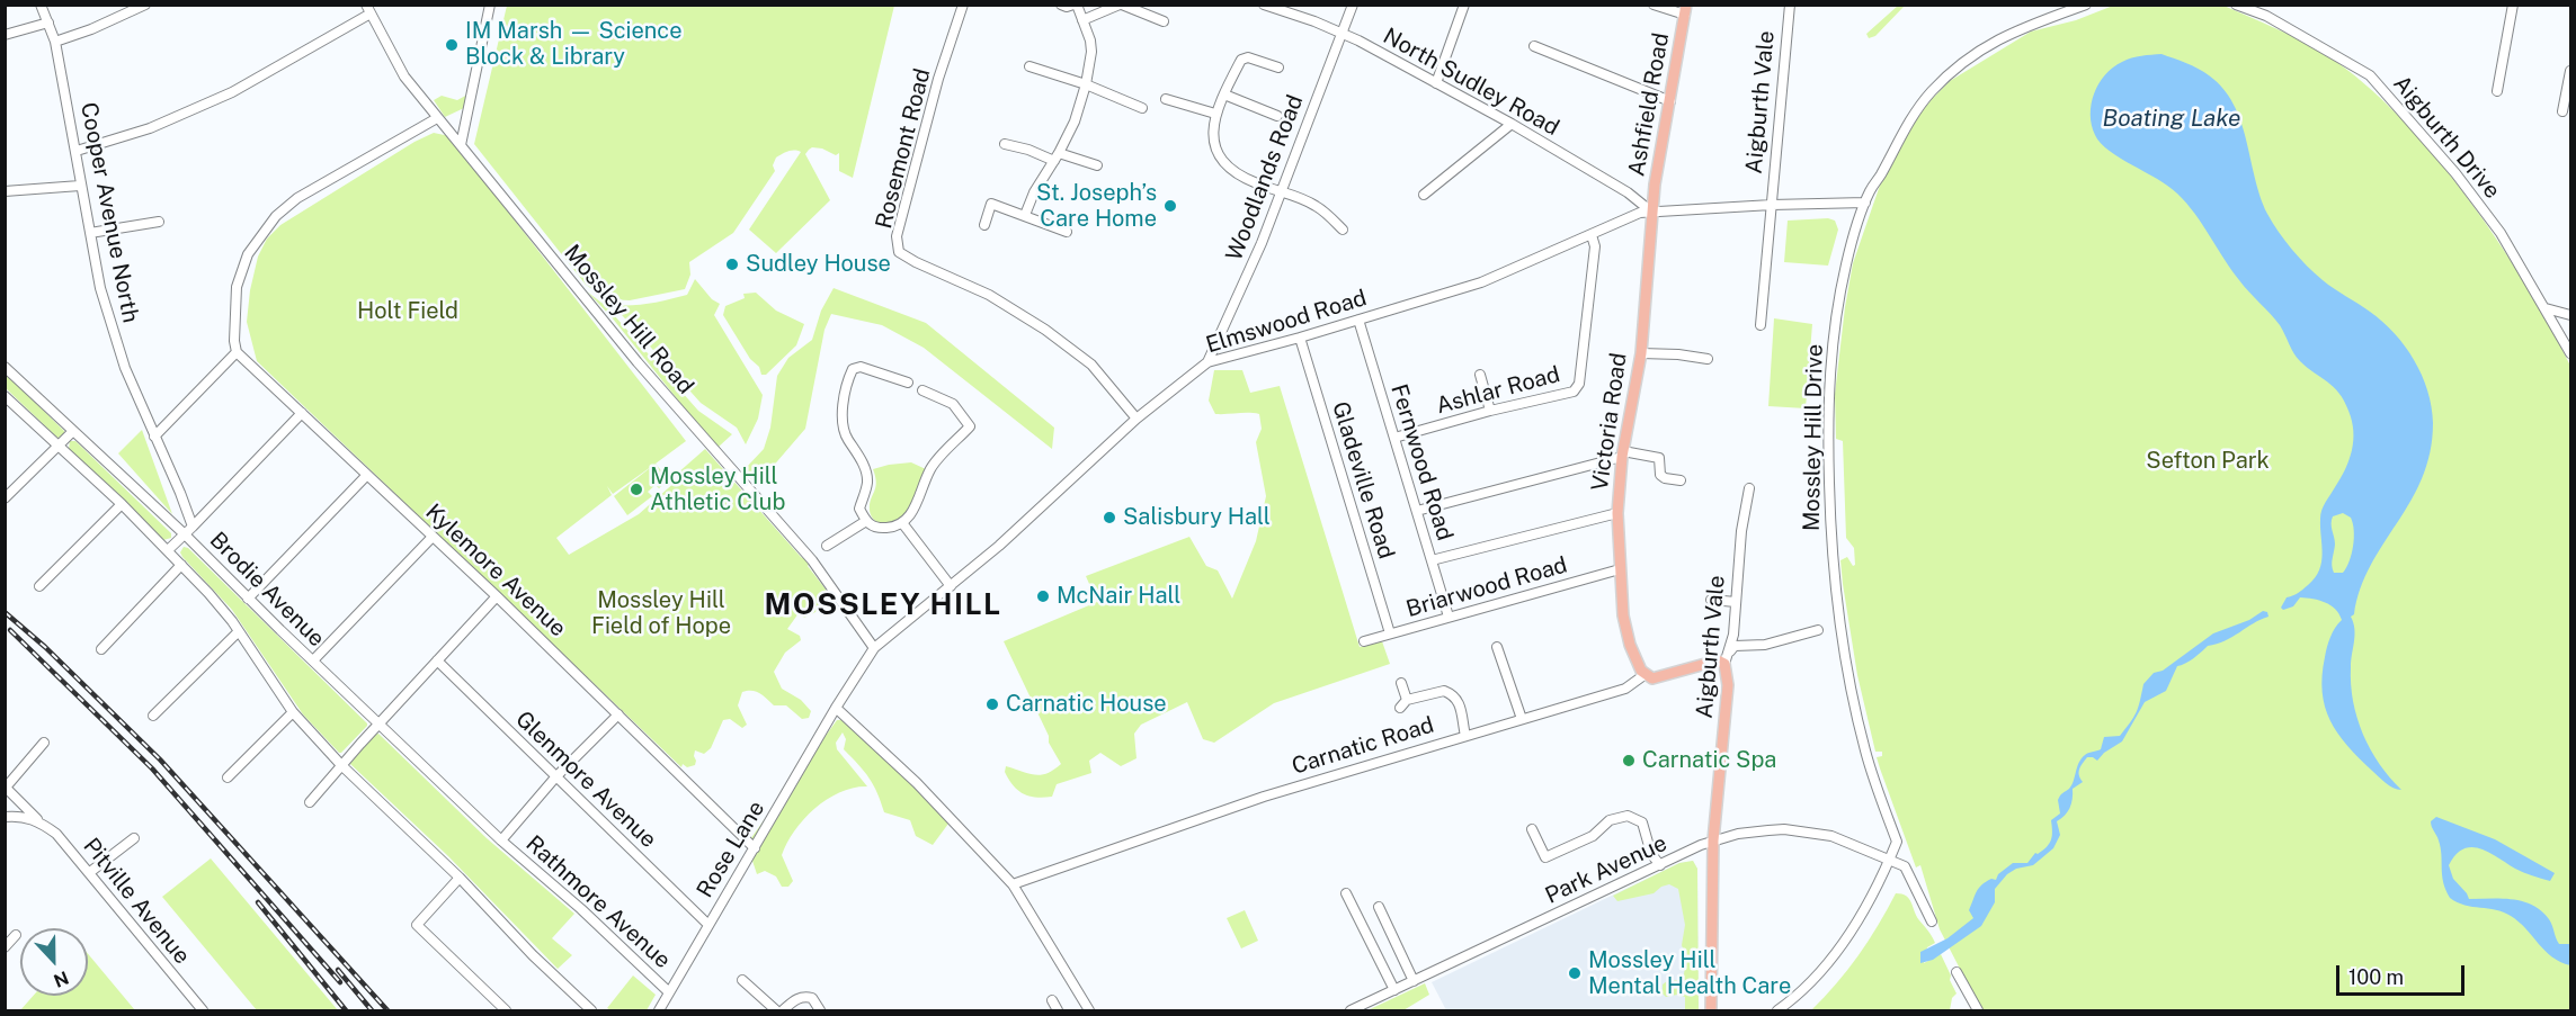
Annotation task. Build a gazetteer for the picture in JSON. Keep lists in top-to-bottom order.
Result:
{
  "streets": {
    "main road": [
      "Aigburth Vale",
      "Ashfield Road",
      "Victoria Road",
      "Carnatic Road"
    ],
    "street": [
      "North Sudley Road",
      "Aigburth Drive",
      "Rosemont Road",
      "Woodlands Road",
      "Cooper Avenue North",
      "Mossley Hill Road",
      "Elmswood Road",
      "Ashlar Road",
      "Mossley Hill Drive",
      "Fernwood Road",
      "Gladeville Road",
      "Kylemore Avenue",
      "Briarwood Road",
      "Brodie Avenue",
      "Glenmore Avenue",
      "Rose Lane",
      "Park Avenue",
      "Pitville Avenue",
      "Rathmore Avenue"
    ]
  },
  "crossings": [
    ["North Sudley Road", "Ashfield Road"],
    ["North Sudley Road", "Woodlands Road"],
    ["North Sudley Road", "Elmswood Road"],
    ["North Sudley Road", "Victoria Road"],
    ["Aigburth Vale", "Elmswood Road"],
    ["Aigburth Vale", "Carnatic Road"],
    ["Aigburth Vale", "Park Avenue"],
    ["Ashfield Road", "Elmswood Road"],
    ["Ashfield Road", "Victoria Road"],
    ["Rosemont Road", "Elmswood Road"],
    ["Woodlands Road", "Elmswood Road"],
    ["Cooper Avenue North", "Brodie Avenue"],
    ["Mossley Hill Road", "Elmswood Road"],
    ["Elmswood Road", "Ashlar Road"],
    ["Elmswood Road", "Victoria Road"],
    ["Elmswood Road", "Mossley Hill Drive"],
    ["Elmswood Road", "Fernwood Road"],
    ["Elmswood Road", "Gladeville Road"],
    ["Elmswood Road", "Rose Lane"],
    ["Ashlar Road", "Fernwood Road"],
    ["Victoria Road", "Briarwood Road"],
    ["Victoria Road", "Carnatic Road"],
    ["Mossley Hill Drive", "Park Avenue"],
    ["Fernwood Road", "Briarwood Road"],
    ["Gladeville Road", "Briarwood Road"],
    ["Kylemore Avenue", "Rose Lane"],
    ["Brodie Avenue", "Rathmore Avenue"],
    ["Glenmore Avenue", "Rose Lane"],
    ["Rose Lane", "Rathmore Avenue"]
  ],
  "districts": ["MOSSLEY HILL"],
  "water": ["Boating Lake"],
  "parks": ["Holt Field", "Sefton Park", "Mossley Hill Field of Hope"],
  "places": [
    "IM Marsh — Science Block & Library",
    "St. Joseph’s Care Home",
    "Sudley House",
    "Mossley Hill Athletic Club",
    "Salisbury Hall",
    "McNair Hall",
    "Carnatic House",
    "Carnatic Spa",
    "Mossley Hill Mental Health Care"
  ],
  "scale_bar": "100 m",
  "north": "bottom"
}
